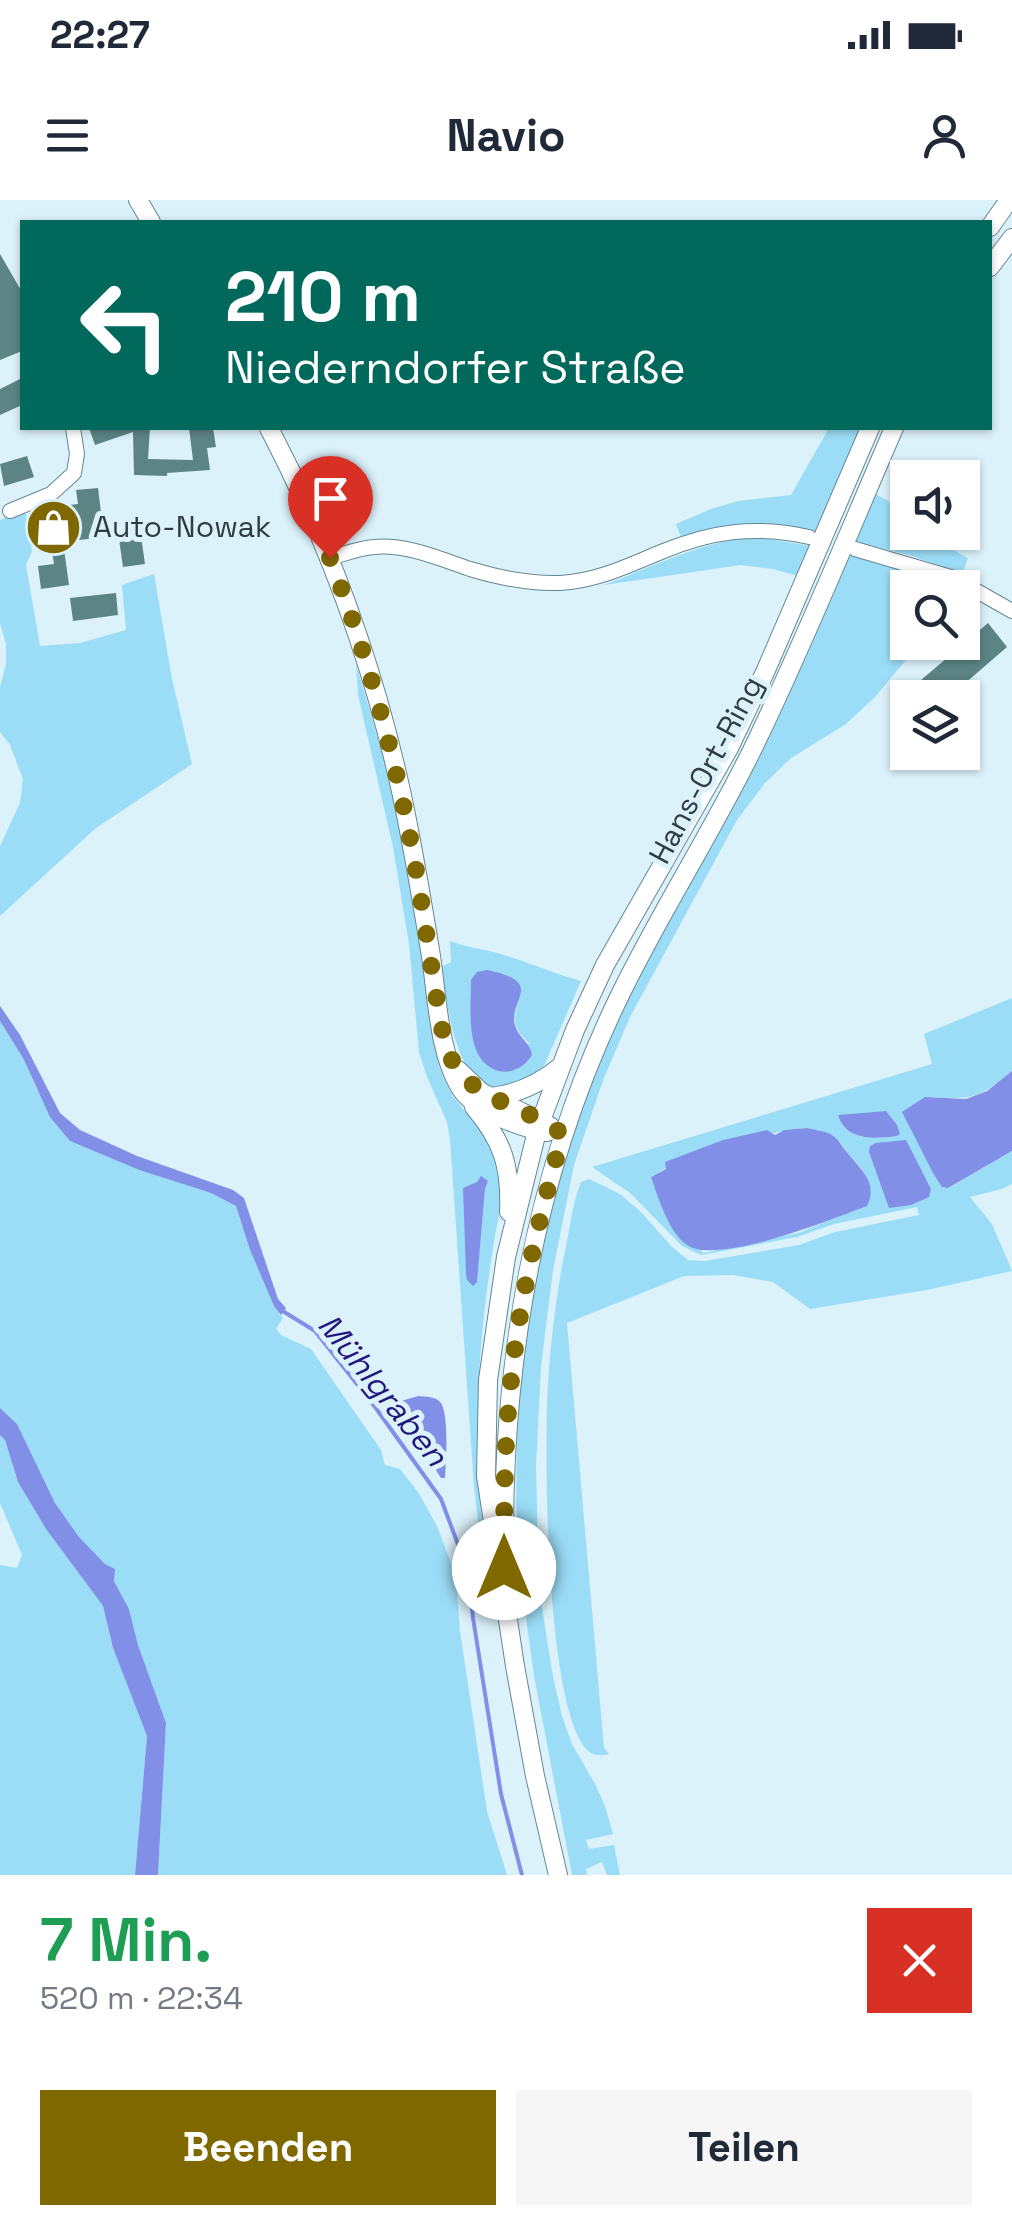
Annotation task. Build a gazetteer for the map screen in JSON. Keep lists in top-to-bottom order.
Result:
{
  "streets": {
    "main road": ["Hans-Ort-Ring"]
  },
  "water": ["Mühlgraben"],
  "places": {
    "shop": ["Auto-Nowak"]
  },
  "page": {
    "status": "22:27",
    "header": "Navio",
    "turn": ["210 m", "Niederndorfer Straße"],
    "heading": ["7 Min.", "520 m · 22:34"],
    "buttons": ["Beenden", "Teilen"]
  }
}
